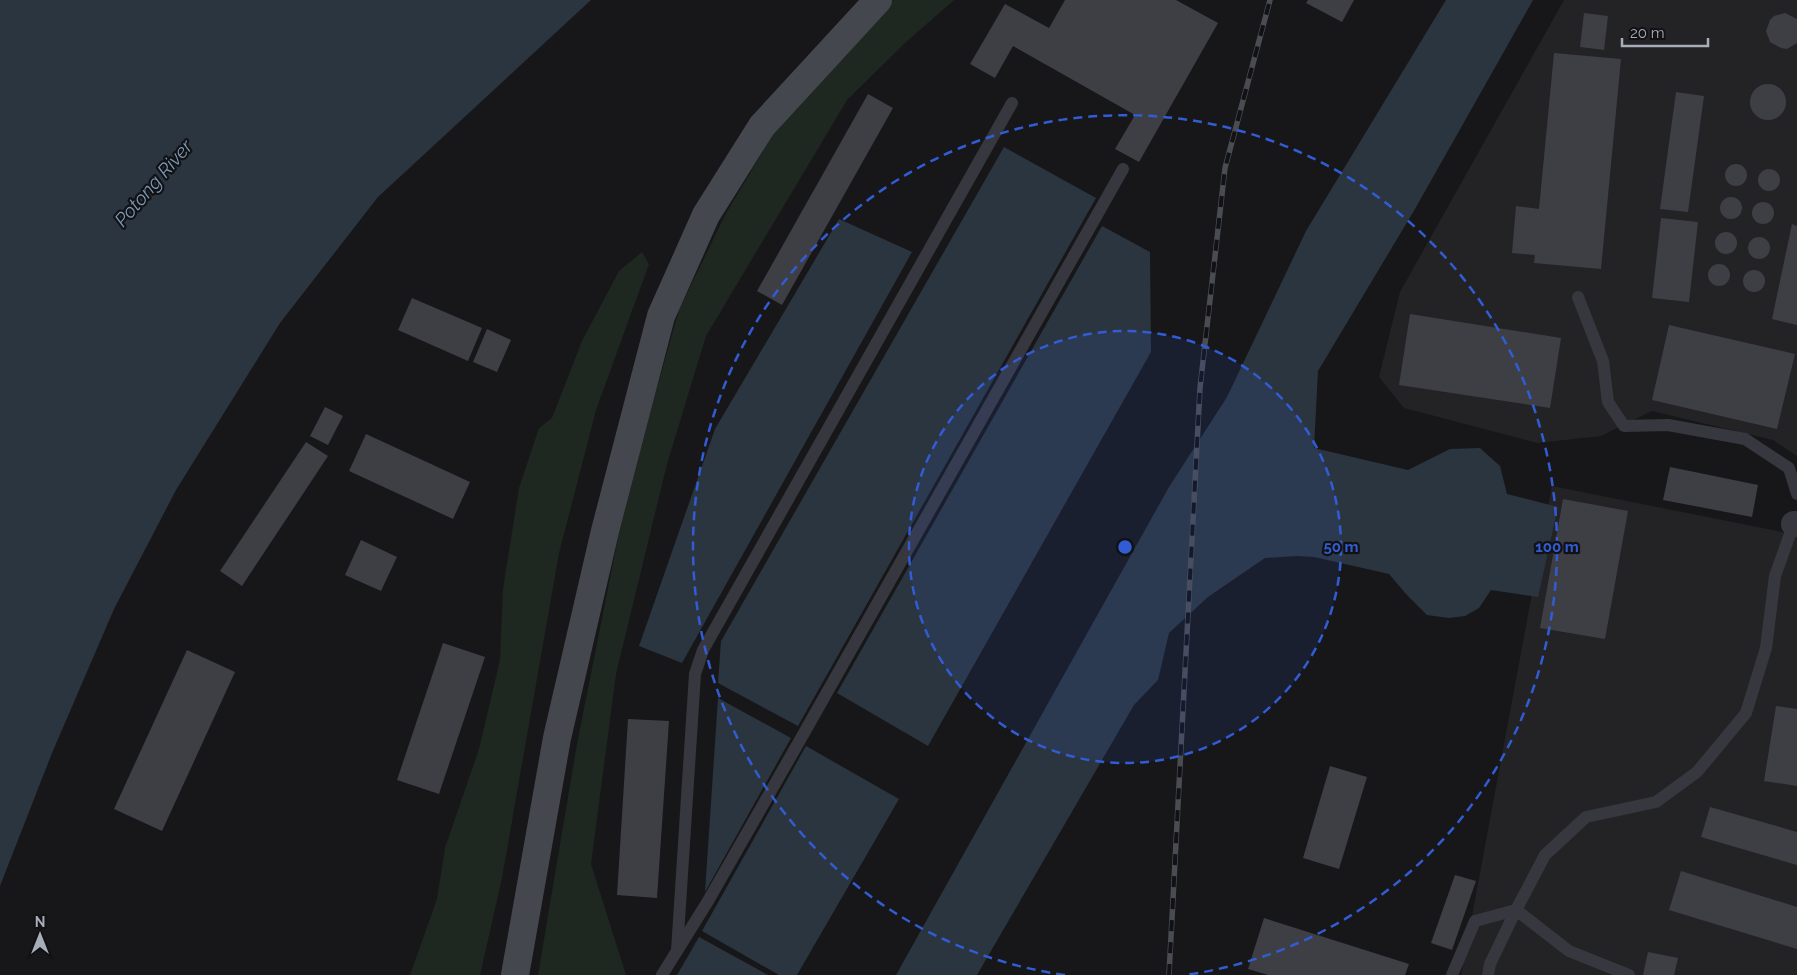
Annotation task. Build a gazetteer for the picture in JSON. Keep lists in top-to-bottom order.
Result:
{
  "water": ["Potong River"],
  "scale_bar": "20 m",
  "north": "top",
  "rings": ["50 m", "100 m"]
}
